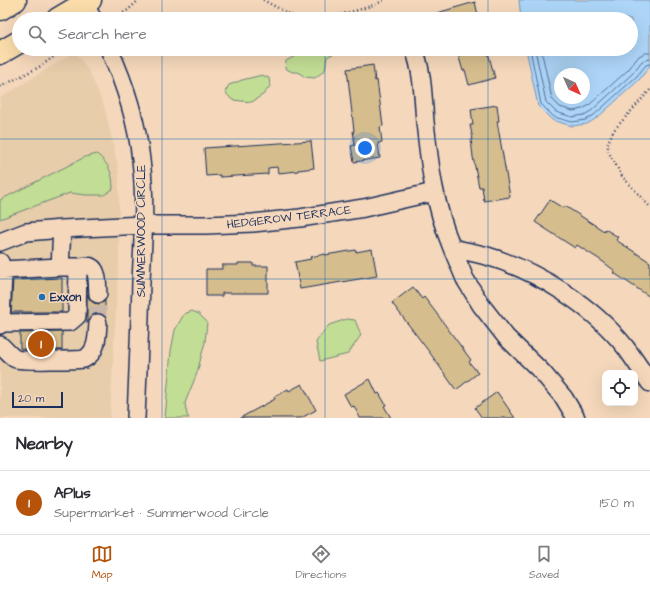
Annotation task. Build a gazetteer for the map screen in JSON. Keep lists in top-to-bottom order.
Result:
{
  "streets": {
    "street": ["HEDGEROW TERRACE", "SUMMERWOOD CIRCLE"]
  },
  "crossings": [
    ["HEDGEROW TERRACE", "SUMMERWOOD CIRCLE"]
  ],
  "places": ["Exxon"],
  "scale_bar": "20 m",
  "north": "bottom right",
  "page": {
    "search": "Search here",
    "pins": "1",
    "scale": "20 m",
    "heading": "Nearby",
    "list": [
      {
        "mark": "1",
        "name": "APlus",
        "note": "Supermarket · Summerwood Circle",
        "value": "150 m"
      }
    ],
    "nav": ["Map", "Directions", "Saved"]
  }
}
